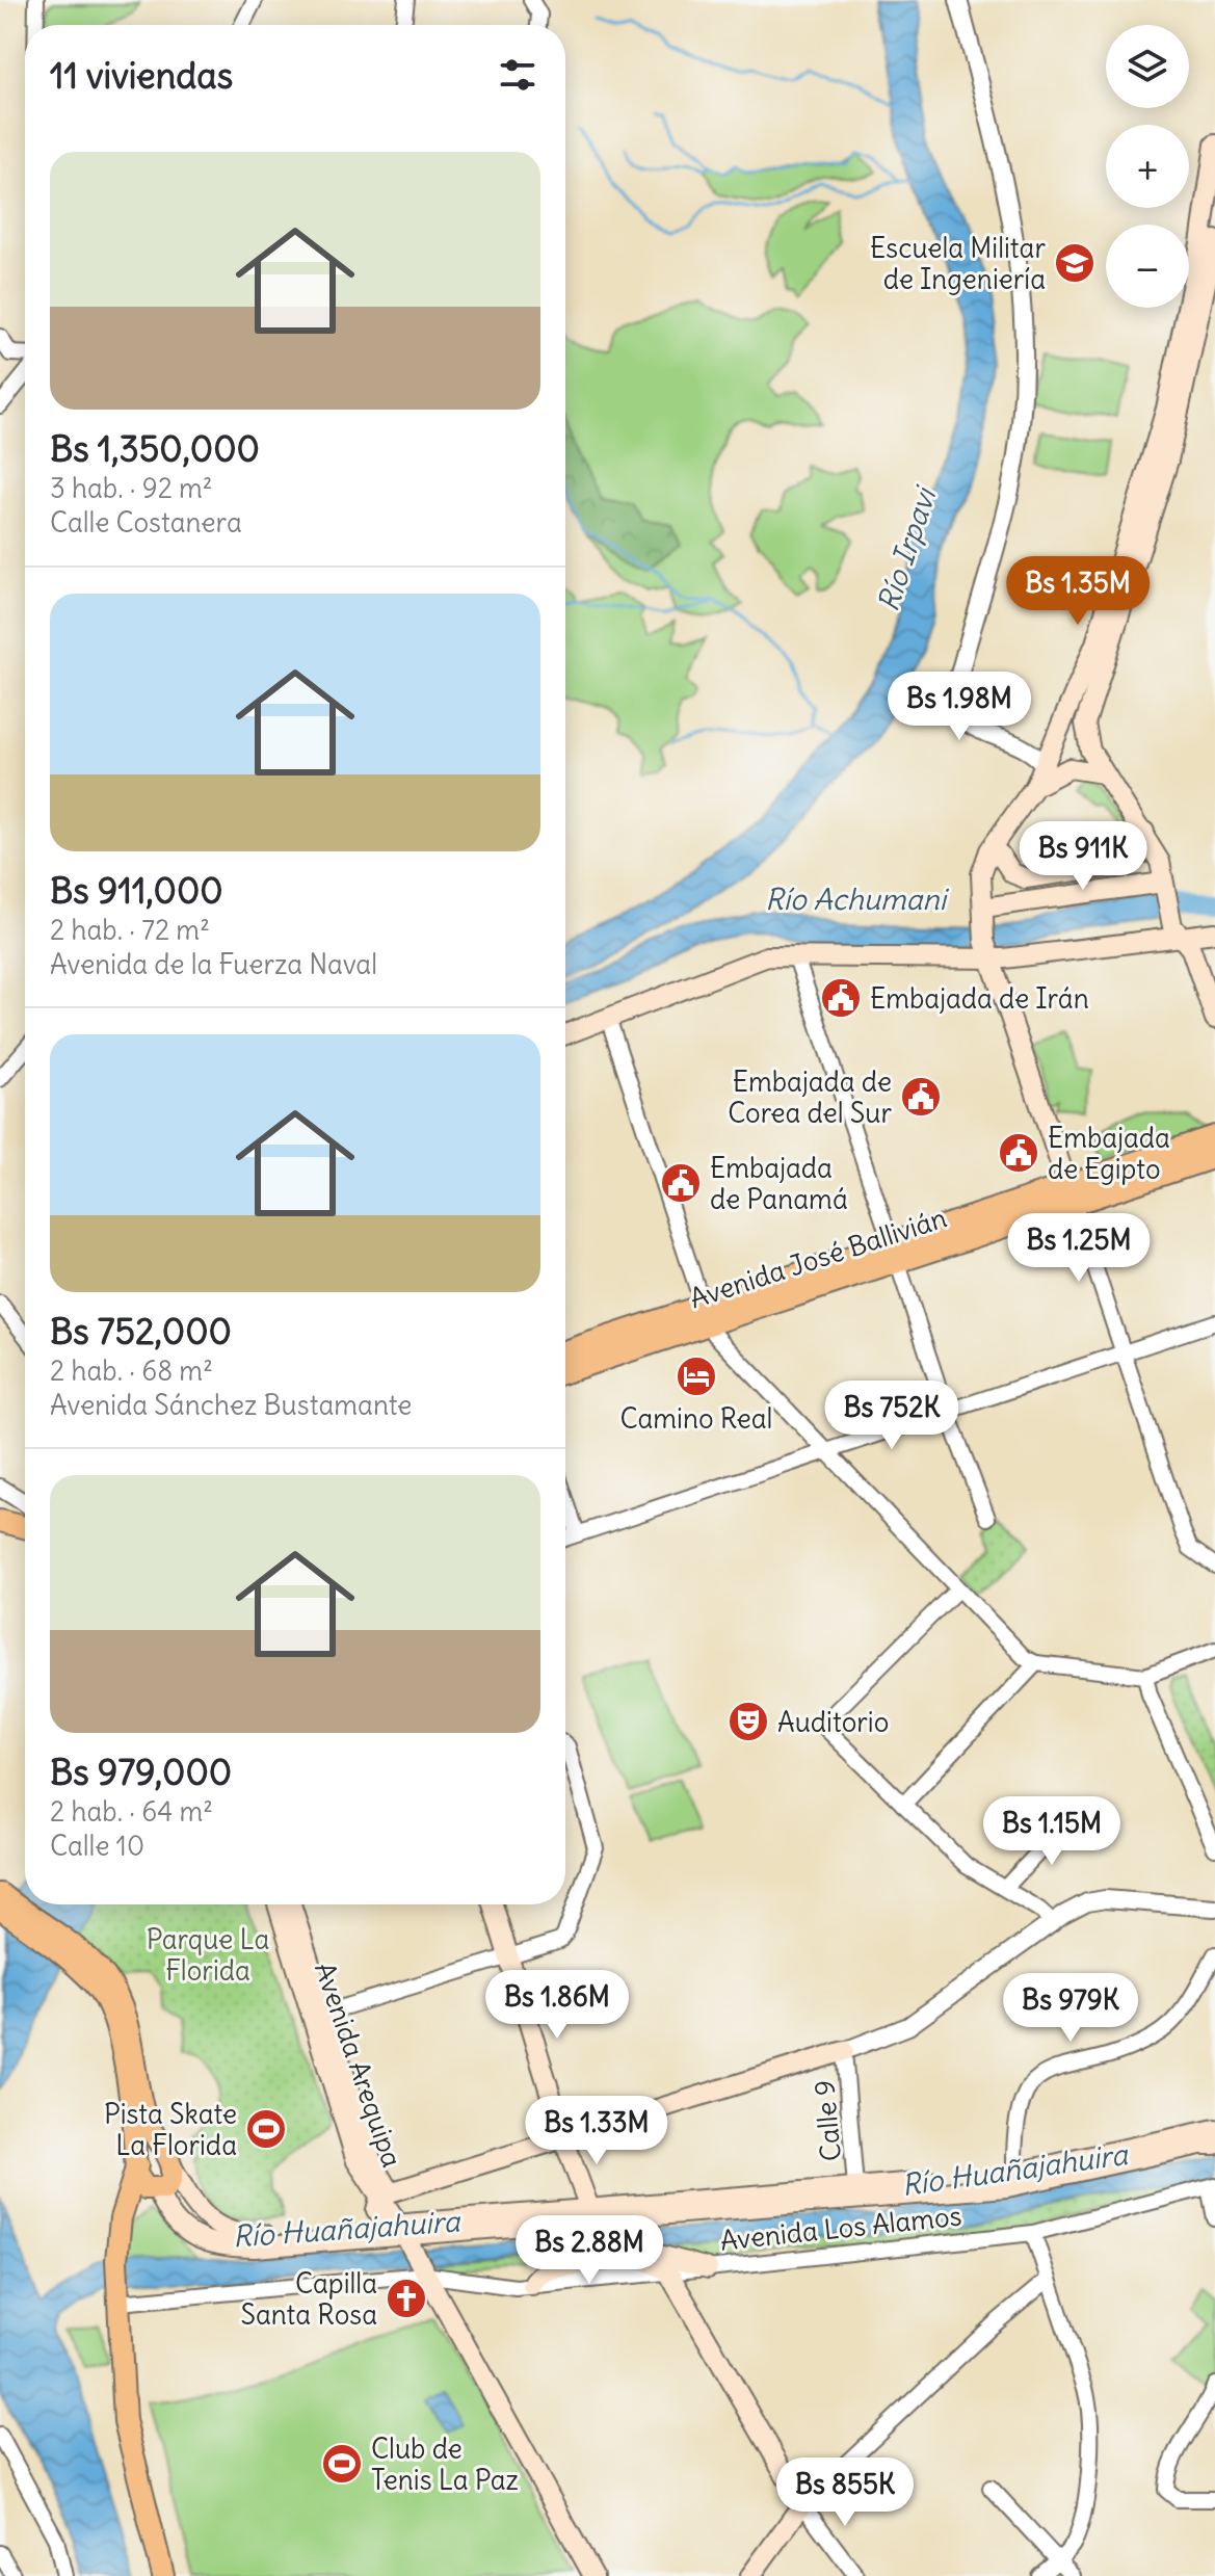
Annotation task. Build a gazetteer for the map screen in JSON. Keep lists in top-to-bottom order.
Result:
{
  "streets": {
    "main road": ["Avenida José Ballivián", "Avenida Arequipa"],
    "street": ["Calle 9", "Avenida Los Alamos"]
  },
  "crossings": [
    ["Avenida Arequipa", "Avenida Los Alamos"]
  ],
  "water": ["Río Irpavi", "Río Achumani", "Río Huañajahuira"],
  "parks": ["Parque La Florida"],
  "places": {
    "school or university": ["Escuela Militar de Ingeniería"],
    "public building": [
      "Embajada de Irán",
      "Embajada de Corea del Sur",
      "Embajada de Egipto",
      "Embajada de Panamá"
    ],
    "hotel": ["Camino Real"],
    "theatre": ["Auditorio"],
    "sports": ["Pista Skate La Florida", "Club de Tenis La Paz"],
    "church": ["Capilla Santa Rosa"]
  },
  "page": {
    "map_buttons": ["+", "−"],
    "heading": "11 viviendas",
    "list": [
      {
        "name": "Bs 1,350,000",
        "note": "3 hab. · 92 m² · Calle Costanera"
      },
      {
        "name": "Bs 911,000",
        "note": "2 hab. · 72 m² · Avenida de la Fuerza Naval"
      },
      {
        "name": "Bs 752,000",
        "note": "2 hab. · 68 m² · Avenida Sánchez Bustamante"
      },
      {
        "name": "Bs 979,000",
        "note": "2 hab. · 64 m² · Calle 10"
      }
    ],
    "price": [
      "Bs 1.35M",
      "Bs 1.98M",
      "Bs 911K",
      "Bs 1.25M",
      "Bs 752K",
      "Bs 1.15M",
      "Bs 1.86M",
      "Bs 979K",
      "Bs 1.33M",
      "Bs 2.88M",
      "Bs 855K"
    ]
  }
}
